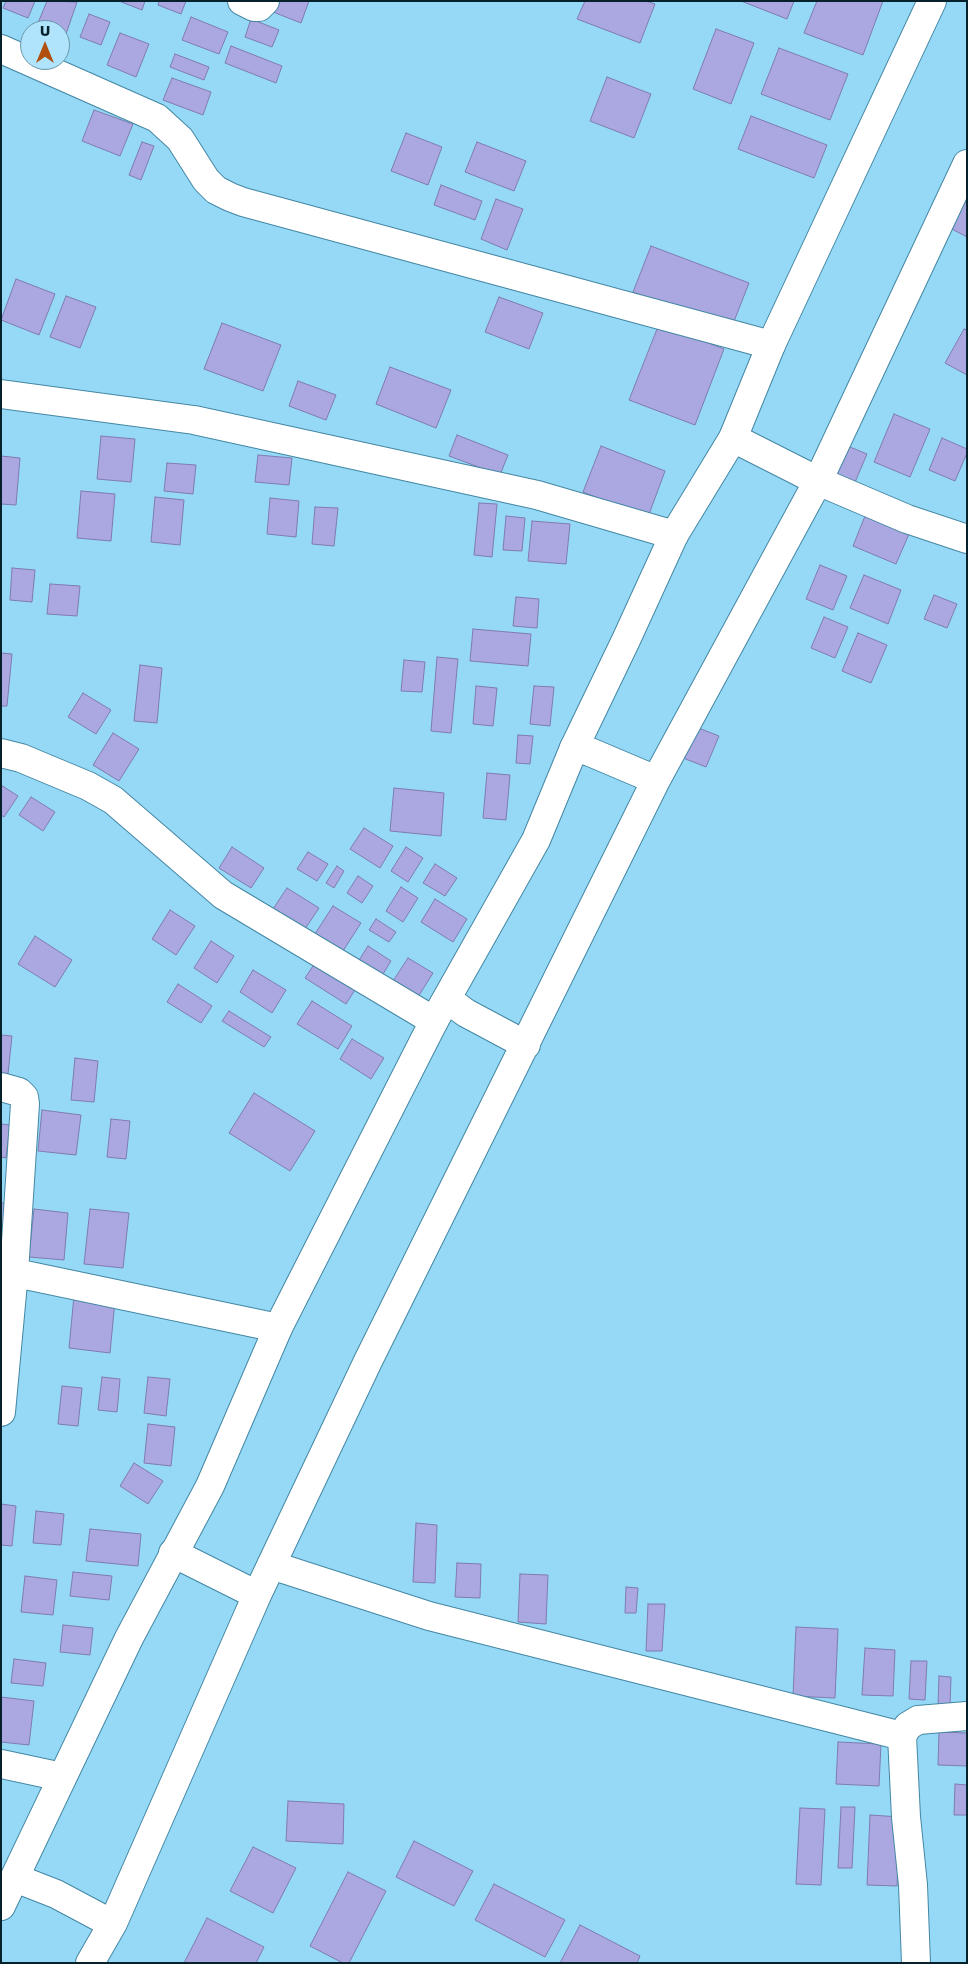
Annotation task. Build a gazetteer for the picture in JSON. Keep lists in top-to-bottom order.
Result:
{
  "north": "top"
}
